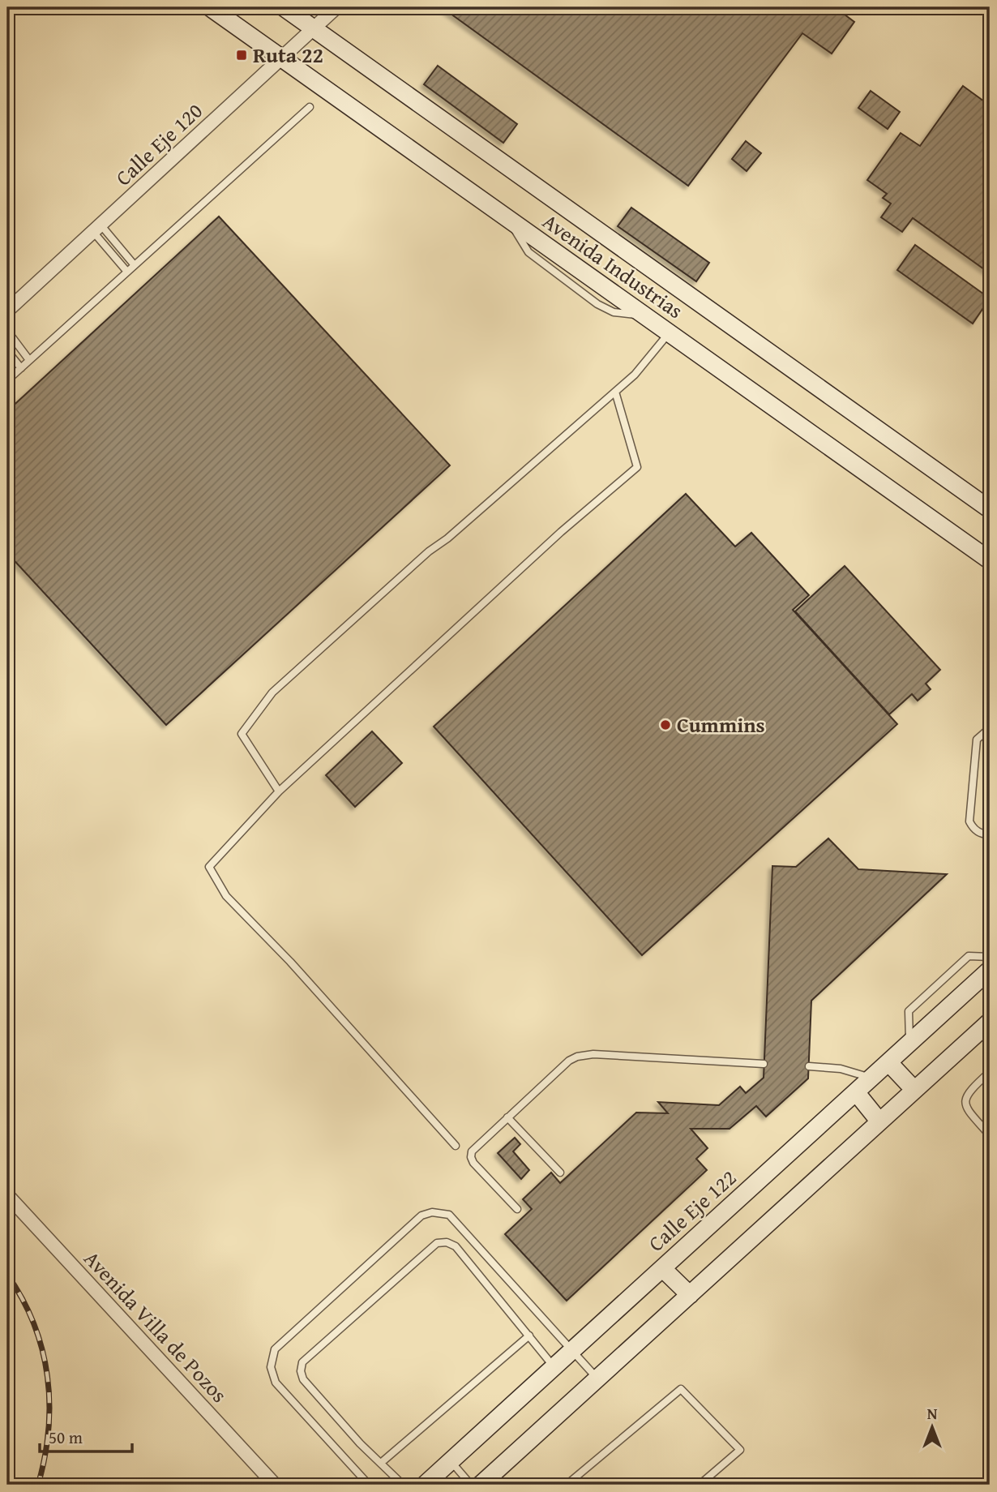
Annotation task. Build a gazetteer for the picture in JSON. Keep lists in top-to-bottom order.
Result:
{
  "streets": {
    "main road": ["Avenida Industrias", "Calle Eje 122"],
    "street": ["Calle Eje 120", "Avenida Villa de Pozos"]
  },
  "crossings": [
    ["Calle Eje 120", "Avenida Industrias"]
  ],
  "places": {
    "transit": ["Ruta 22"],
    "other": ["Cummins"]
  },
  "scale_bar": "50 m",
  "north": "top"
}
